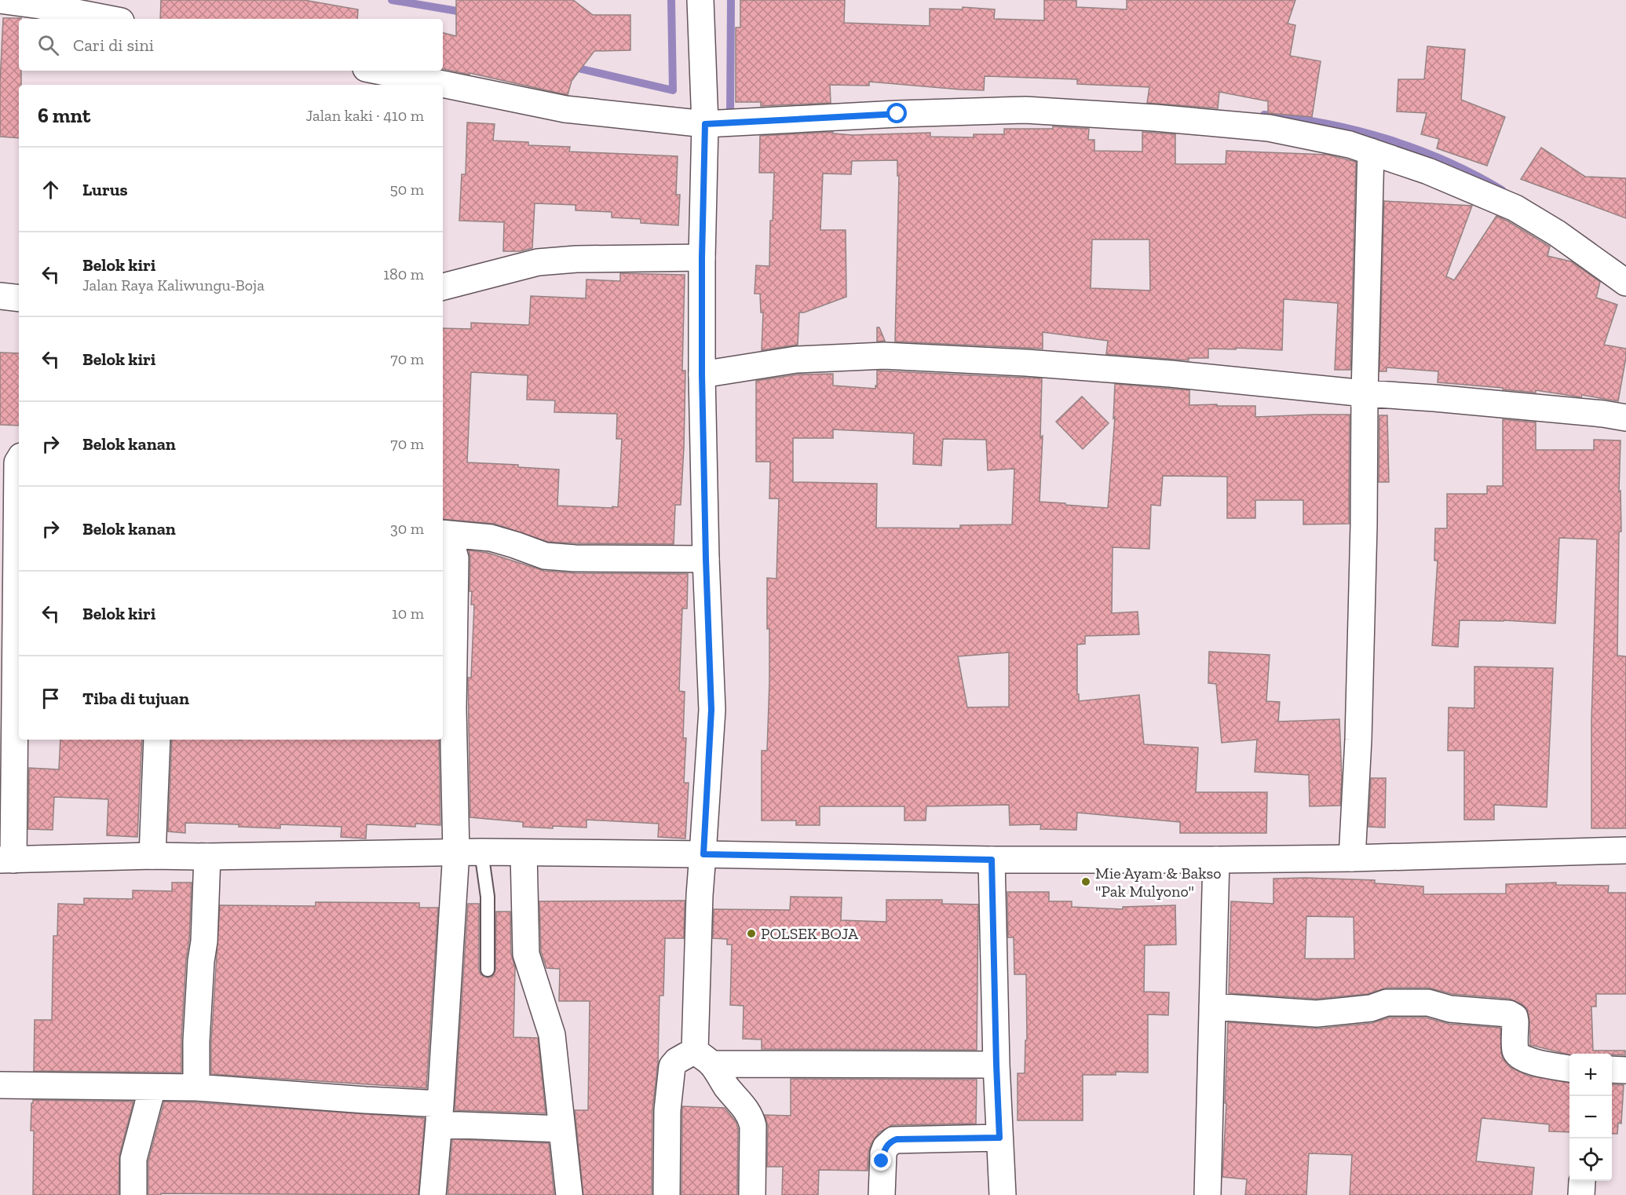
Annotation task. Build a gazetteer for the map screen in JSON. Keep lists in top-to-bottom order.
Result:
{
  "places": ["Mie Ayam & Bakso \"Pak Mulyono\"", "POLSEK BOJA"],
  "page": {
    "search": "Cari di sini",
    "heading": ["6 mnt", "Jalan kaki · 410 m"],
    "list": [
      ["Lurus", "50 m"],
      ["Belok kiri", "Jalan Raya Kaliwungu-Boja", "180 m"],
      ["Belok kiri", "70 m"],
      ["Belok kanan", "70 m"],
      ["Belok kanan", "30 m"],
      ["Belok kiri", "10 m"],
      "Tiba di tujuan"
    ],
    "map_buttons": ["+", "−"]
  }
}
